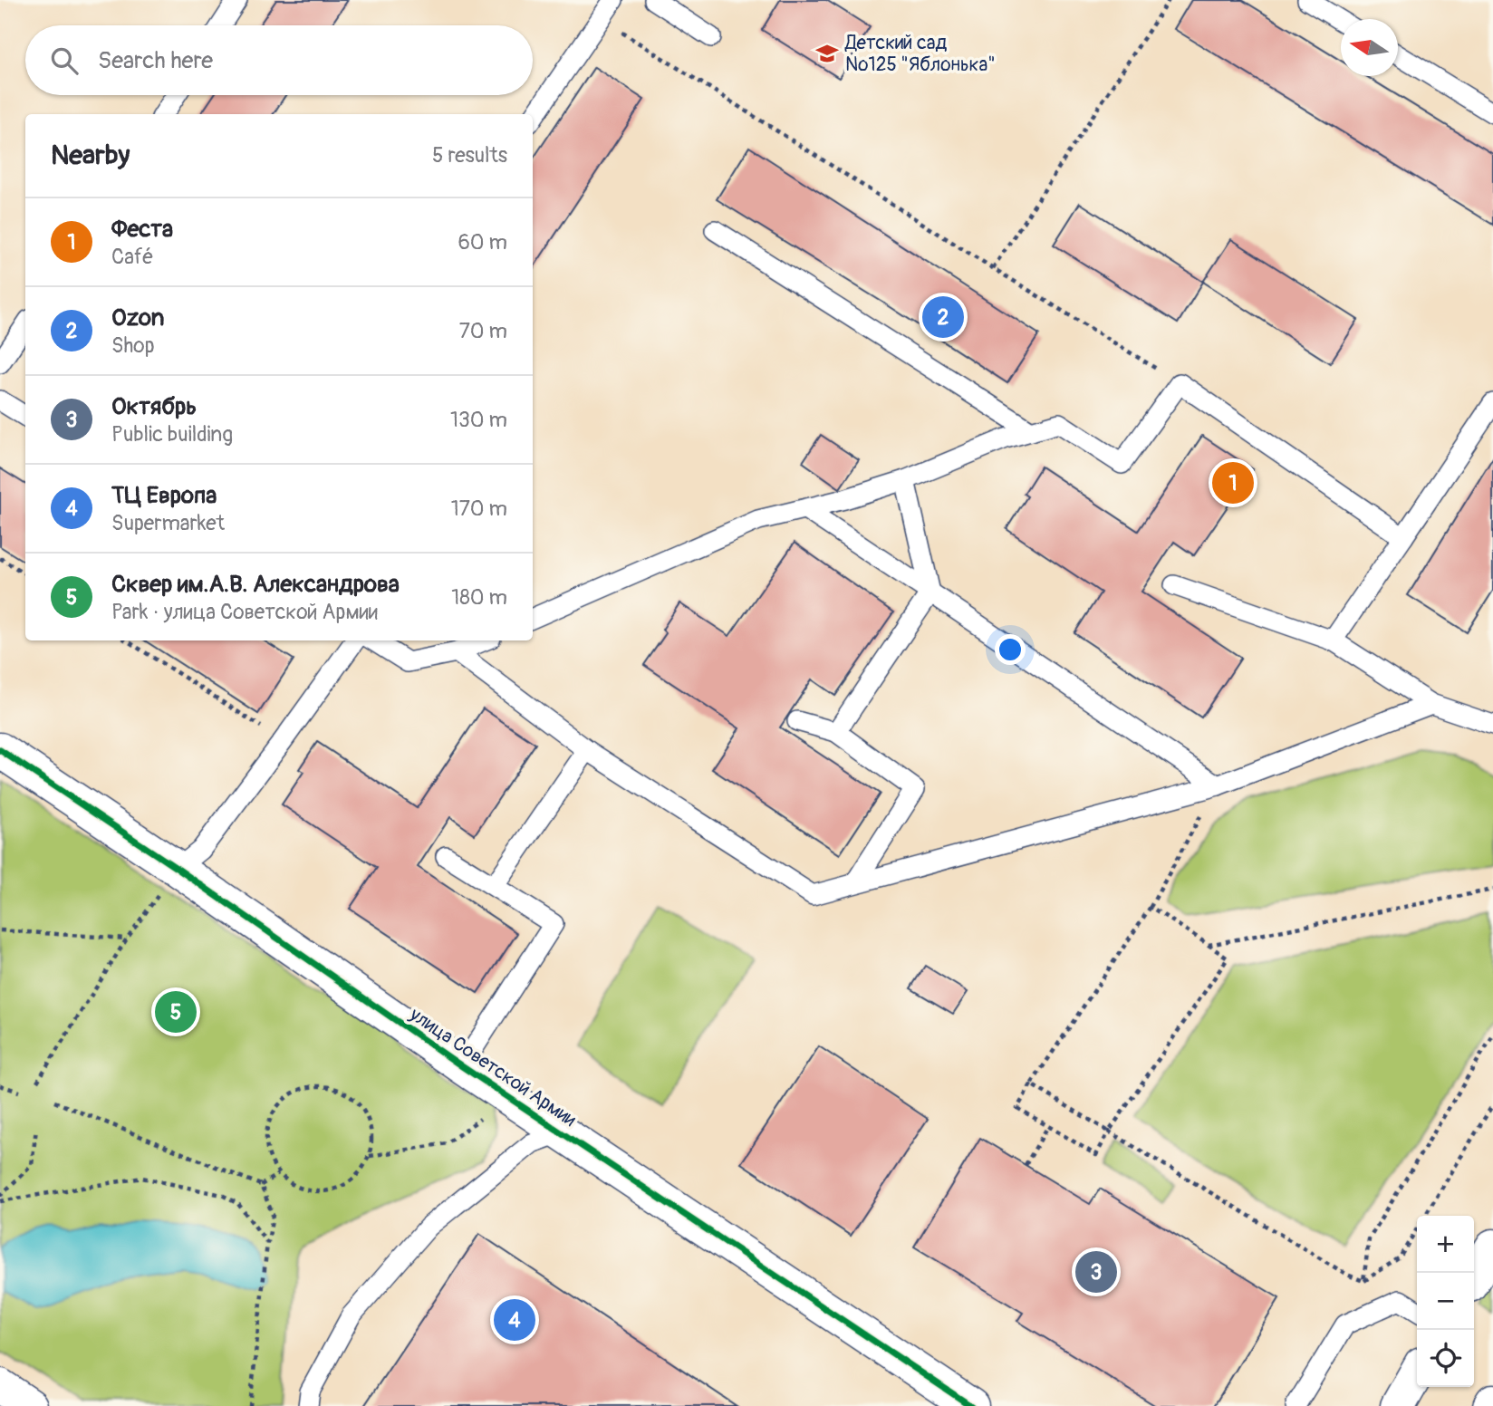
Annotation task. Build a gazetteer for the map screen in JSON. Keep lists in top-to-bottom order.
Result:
{
  "streets": {
    "street": ["улица Советской Армии"]
  },
  "places": {
    "school or university": ["Детский сад №125 \"Яблонька\""]
  },
  "north": "left",
  "page": {
    "search": "Search here",
    "heading": ["Nearby", "5 results"],
    "list": [
      {
        "mark": "1",
        "name": "Феста",
        "note": "Café",
        "value": "60 m"
      },
      {
        "mark": "2",
        "name": "Ozon",
        "note": "Shop",
        "value": "70 m"
      },
      {
        "mark": "3",
        "name": "Октябрь",
        "note": "Public building",
        "value": "130 m"
      },
      {
        "mark": "4",
        "name": "ТЦ Европа",
        "note": "Supermarket",
        "value": "170 m"
      },
      {
        "mark": "5",
        "name": "Сквер им.А.В. Александрова",
        "note": "Park · улица Советской Армии",
        "value": "180 m"
      }
    ],
    "pins": [
      "2",
      "1",
      "5",
      "3",
      "4"
    ],
    "map_buttons": ["+", "−"]
  }
}
